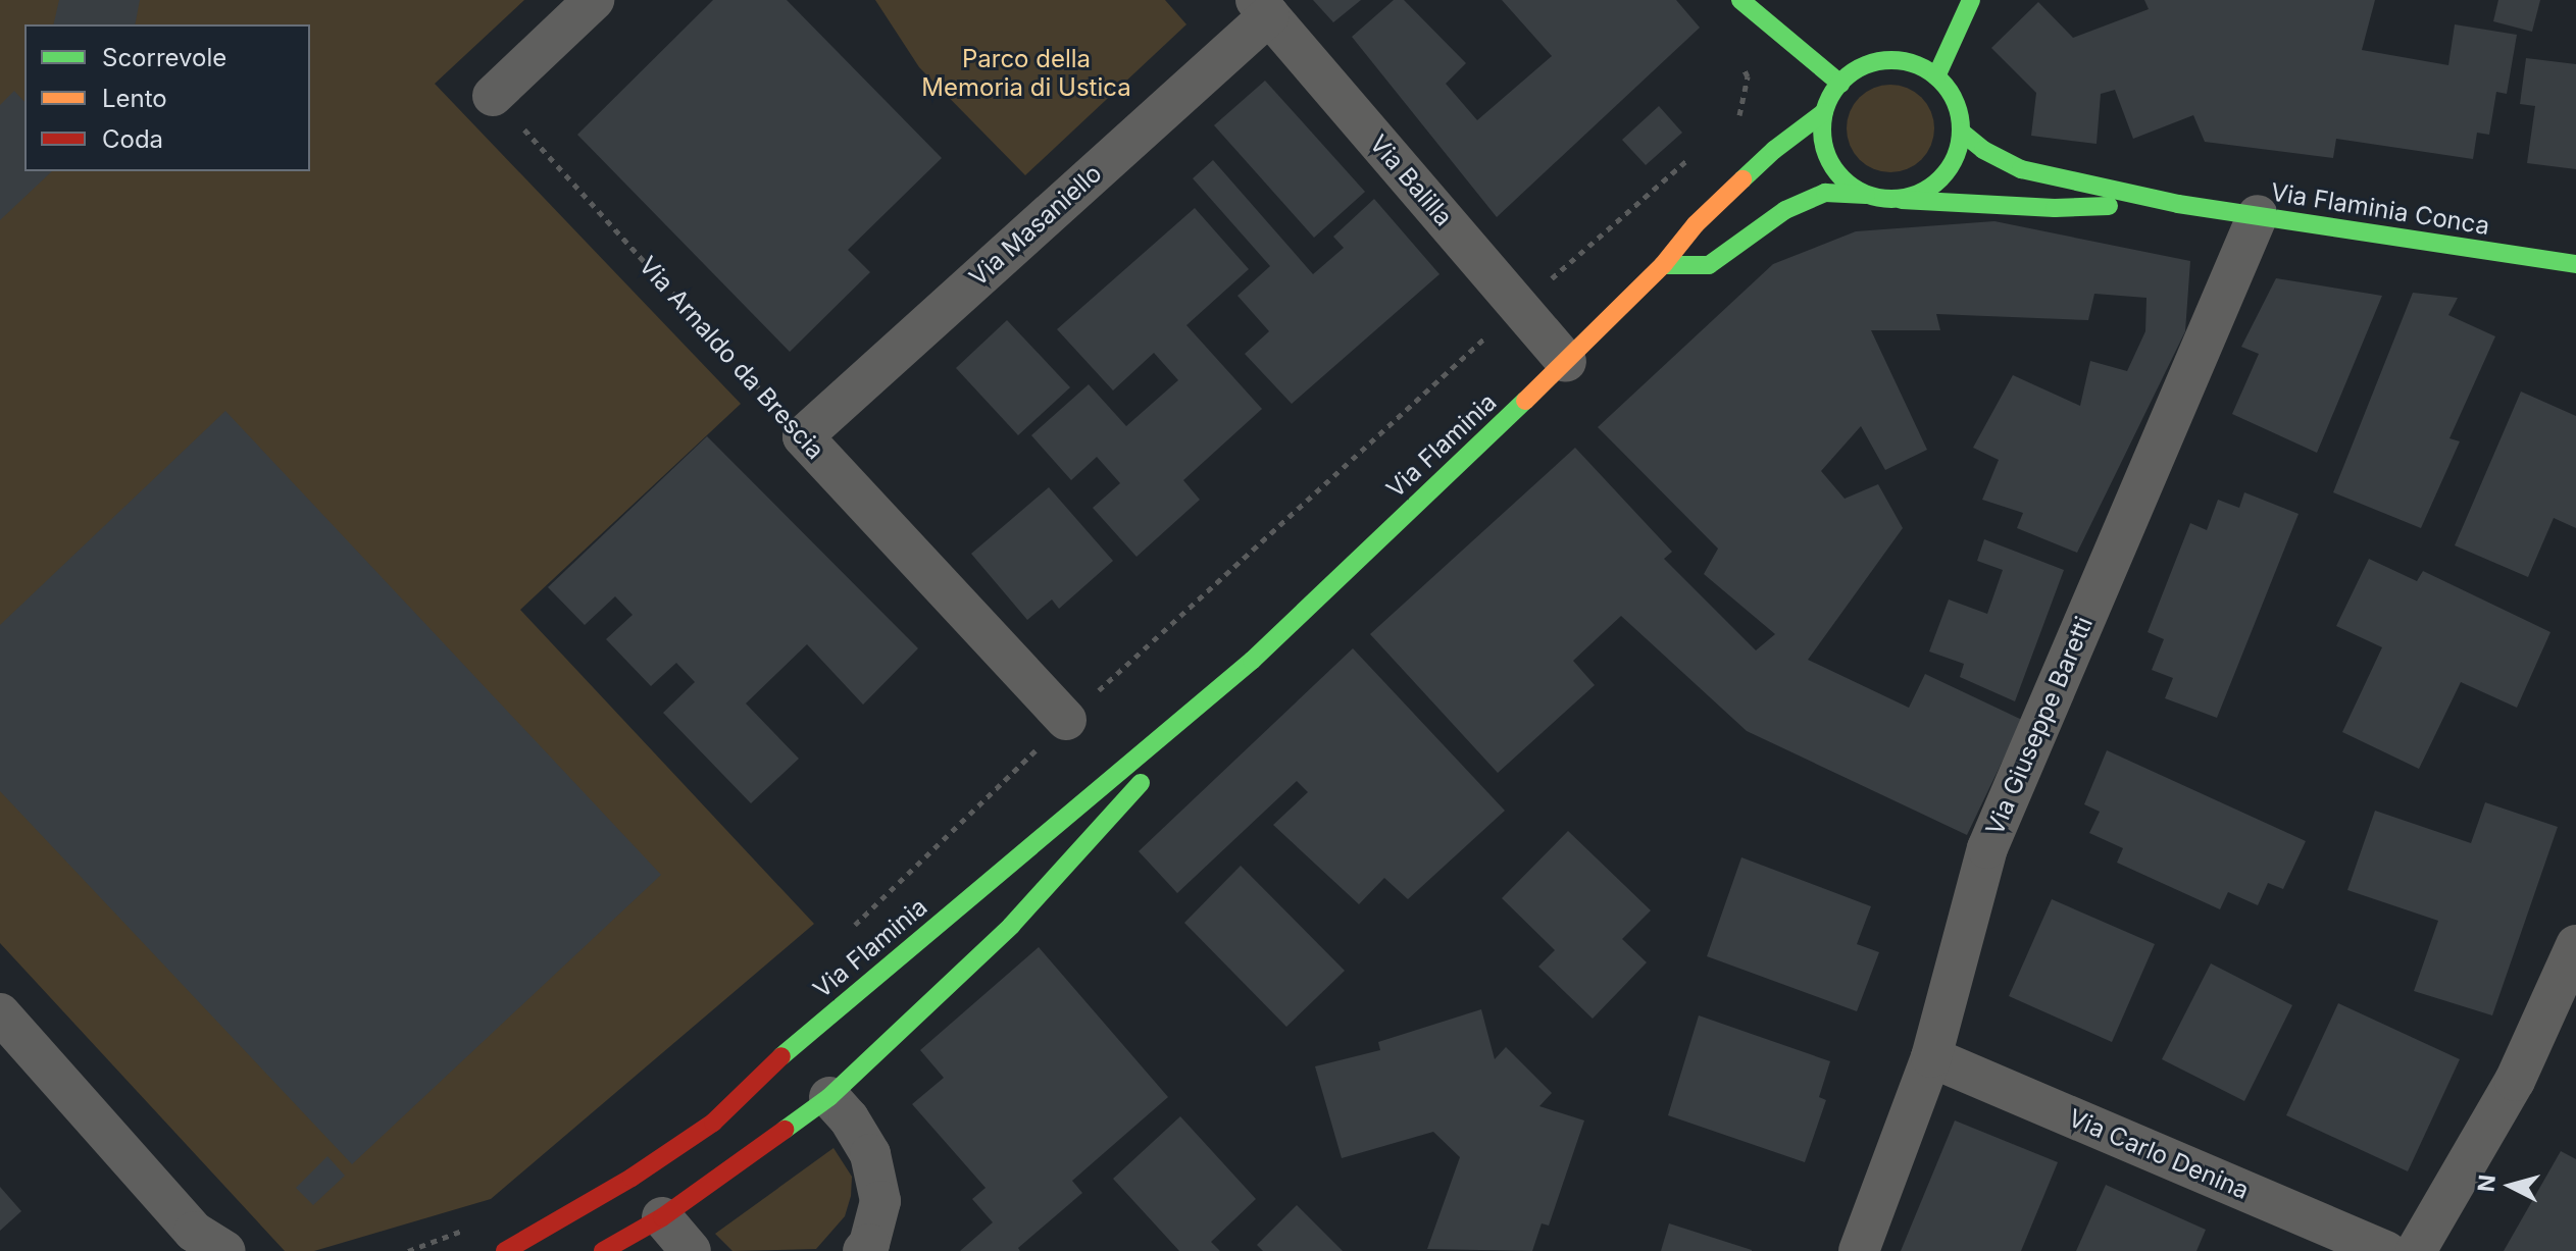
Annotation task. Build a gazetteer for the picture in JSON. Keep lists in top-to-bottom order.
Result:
{
  "streets": {
    "street": [
      "Via Balilla",
      "Via Flaminia Conca",
      "Via Masaniello",
      "Via Arnaldo da Brescia",
      "Via Flaminia",
      "Via Giuseppe Baretti",
      "Via Carlo Denina"
    ]
  },
  "crossings": [
    ["Via Balilla", "Via Masaniello"],
    ["Via Balilla", "Via Flaminia"],
    ["Via Flaminia Conca", "Via Flaminia"],
    ["Via Flaminia Conca", "Via Giuseppe Baretti"],
    ["Via Masaniello", "Via Arnaldo da Brescia"],
    ["Via Giuseppe Baretti", "Via Carlo Denina"]
  ],
  "parks": ["Parco della Memoria di Ustica"],
  "legend": ["Scorrevole", "Lento", "Coda"],
  "north": "left"
}
